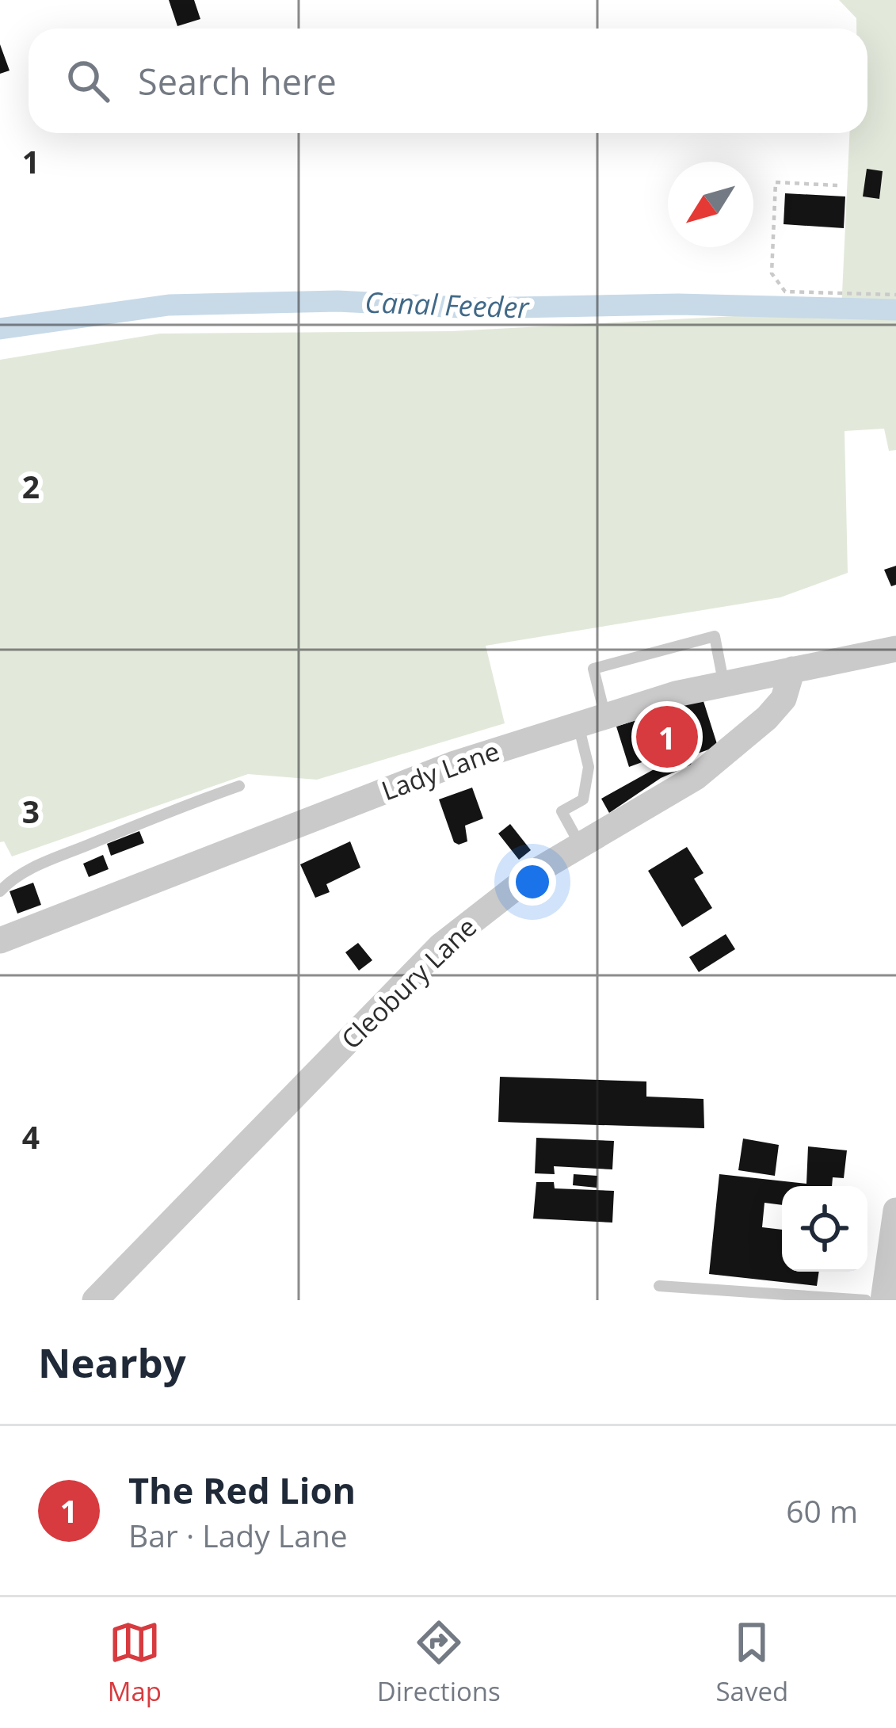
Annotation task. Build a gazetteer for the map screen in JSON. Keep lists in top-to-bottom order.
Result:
{
  "streets": {
    "street": ["Lady Lane", "Cleobury Lane"]
  },
  "crossings": [
    ["Lady Lane", "Cleobury Lane"]
  ],
  "water": ["Canal Feeder"],
  "north": "bottom left",
  "page": {
    "search": "Search here",
    "pins": "1",
    "heading": "Nearby",
    "list": [
      {
        "mark": "1",
        "name": "The Red Lion",
        "note": "Bar · Lady Lane",
        "value": "60 m"
      }
    ],
    "nav": ["Map", "Directions", "Saved"]
  },
  "grid": {
    "rows": [
      "1",
      "2",
      "3",
      "4"
    ]
  }
}
